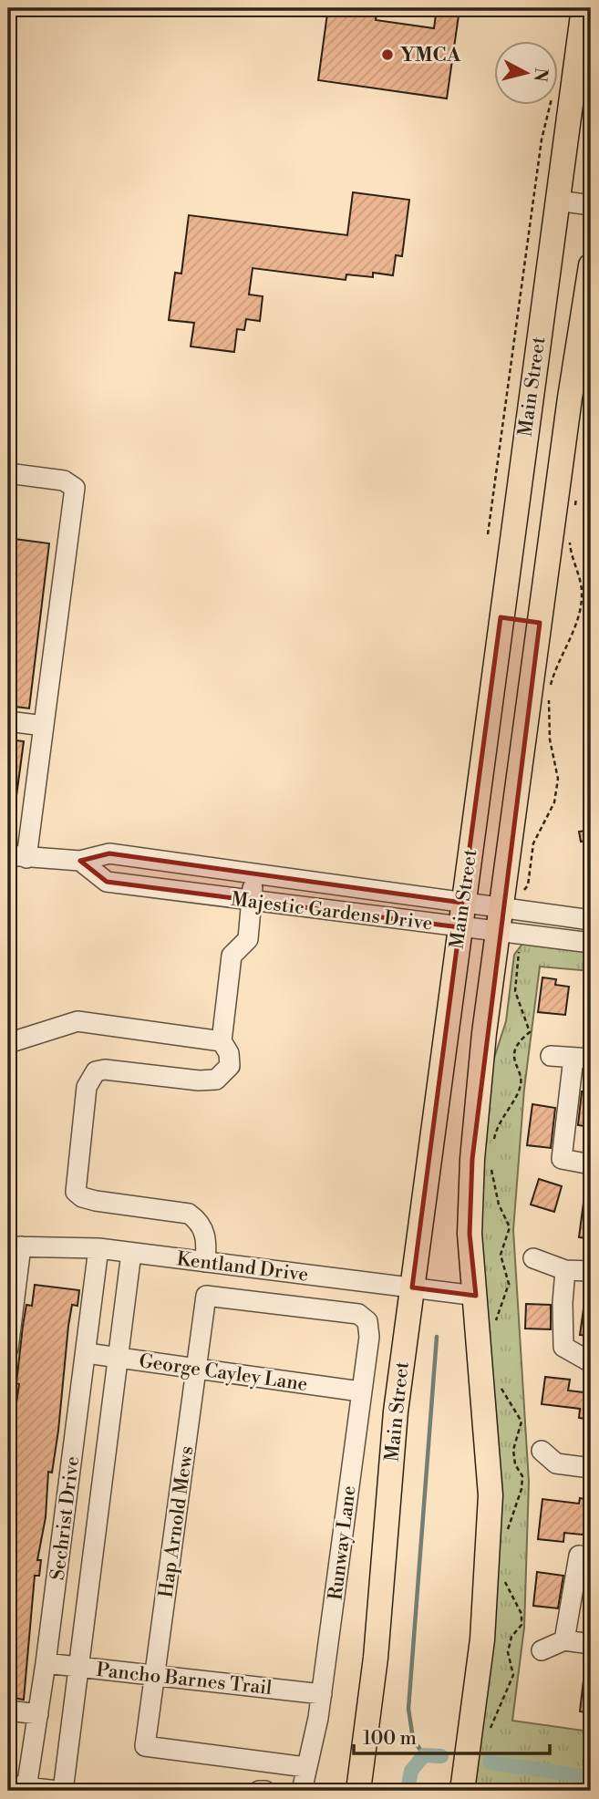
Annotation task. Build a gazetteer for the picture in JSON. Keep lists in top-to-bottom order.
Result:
{
  "streets": {
    "main road": ["Main Street"],
    "street": [
      "Majestic Gardens Drive",
      "Kentland Drive",
      "George Cayley Lane",
      "Sechrist Drive",
      "Hap Arnold Mews",
      "Runway Lane",
      "Pancho Barnes Trail"
    ]
  },
  "crossings": [
    ["Main Street", "Majestic Gardens Drive"],
    ["Main Street", "Kentland Drive"],
    ["Kentland Drive", "Sechrist Drive"],
    ["George Cayley Lane", "Sechrist Drive"],
    ["George Cayley Lane", "Hap Arnold Mews"],
    ["George Cayley Lane", "Runway Lane"],
    ["Sechrist Drive", "Pancho Barnes Trail"],
    ["Hap Arnold Mews", "Runway Lane"],
    ["Hap Arnold Mews", "Pancho Barnes Trail"],
    ["Runway Lane", "Pancho Barnes Trail"]
  ],
  "places": ["YMCA"],
  "scale_bar": "100 m",
  "north": "right"
}
